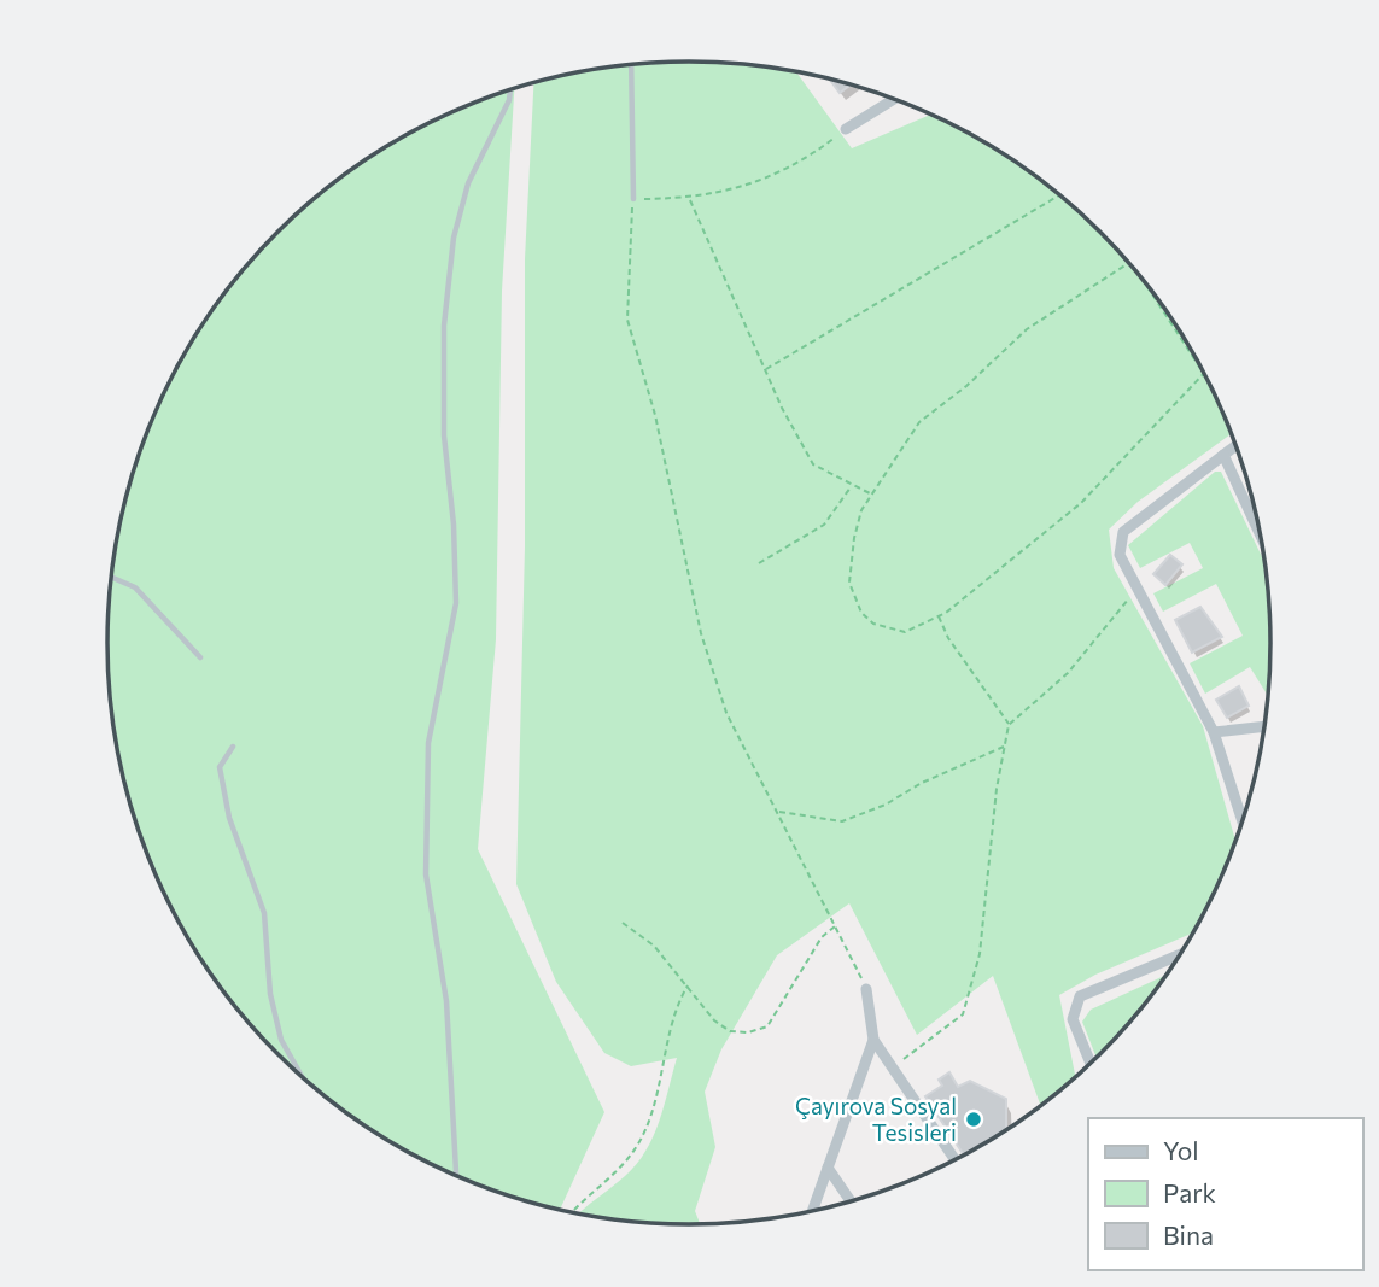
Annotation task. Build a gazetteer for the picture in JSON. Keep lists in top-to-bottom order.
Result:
{
  "places": ["Çayırova Sosyal Tesisleri"],
  "legend": ["Yol", "Park", "Bina"]
}
